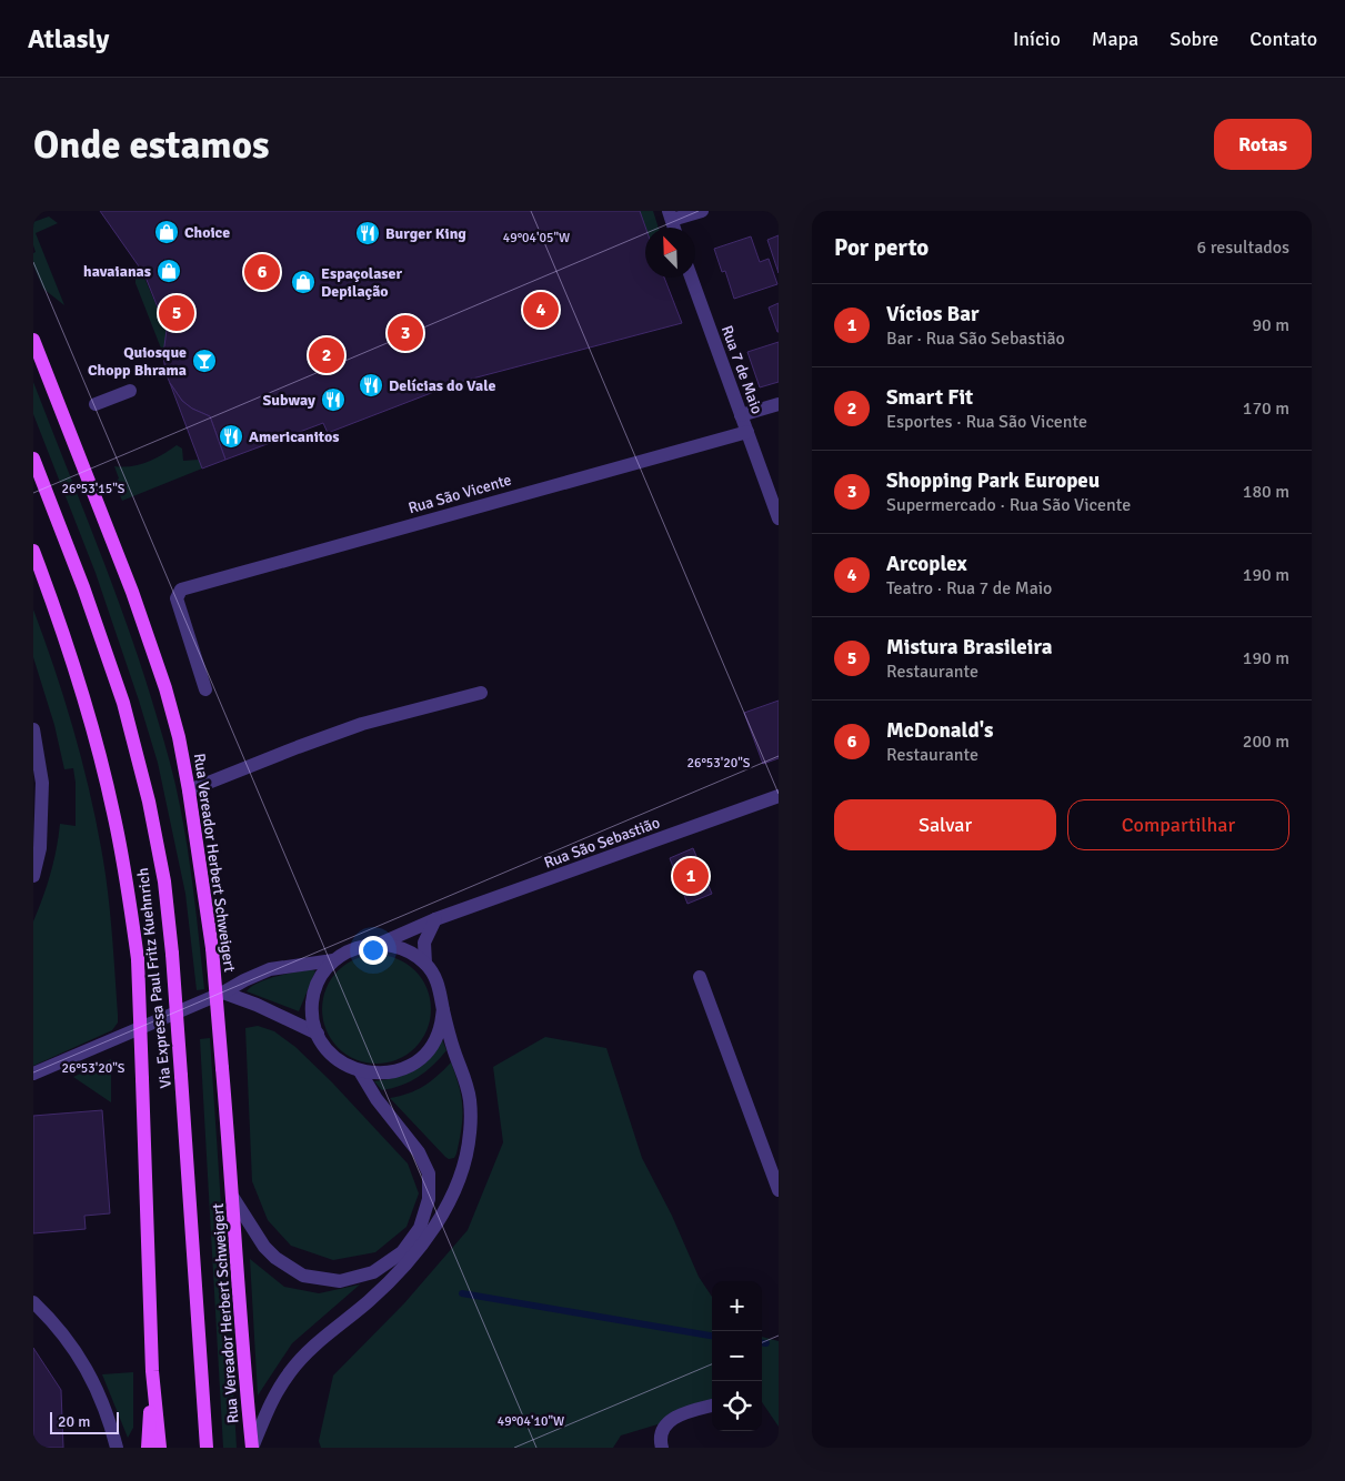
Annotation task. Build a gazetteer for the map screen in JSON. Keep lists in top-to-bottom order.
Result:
{
  "streets": {
    "main road": ["Rua Vereador Herbert Schweigert", "Via Expressa Paul Fritz Kuehnrich"],
    "street": ["Rua 7 de Maio", "Rua São Vicente", "Rua São Sebastião"]
  },
  "crossings": [
    ["Rua 7 de Maio", "Rua São Vicente"]
  ],
  "places": {
    "shop": ["Choice", "havaianas", "Espaçolaser Depilação"],
    "restaurant": [
      "Burger King",
      "Delícias do Vale",
      "Subway",
      "Americanitos"
    ],
    "bar": ["Quiosque Chopp Bhrama"]
  },
  "scale_bar": "20 m",
  "north": "top left",
  "page": {
    "header": "Atlasly",
    "nav": [
      "Início",
      "Mapa",
      "Sobre",
      "Contato"
    ],
    "buttons": [
      "Rotas",
      ["Salvar", "Compartilhar"]
    ],
    "title": "Onde estamos",
    "heading": ["Por perto", "6 resultados"],
    "pins": [
      "6",
      "4",
      "5",
      "3",
      "2",
      "1"
    ],
    "list": [
      {
        "mark": "1",
        "name": "Vícios Bar",
        "note": "Bar · Rua São Sebastião",
        "value": "90 m"
      },
      {
        "mark": "2",
        "name": "Smart Fit",
        "note": "Esportes · Rua São Vicente",
        "value": "170 m"
      },
      {
        "mark": "3",
        "name": "Shopping Park Europeu",
        "note": "Supermercado · Rua São Vicente",
        "value": "180 m"
      },
      {
        "mark": "4",
        "name": "Arcoplex",
        "note": "Teatro · Rua 7 de Maio",
        "value": "190 m"
      },
      {
        "mark": "5",
        "name": "Mistura Brasileira",
        "note": "Restaurante",
        "value": "190 m"
      },
      {
        "mark": "6",
        "name": "McDonald's",
        "note": "Restaurante",
        "value": "200 m"
      }
    ],
    "map_buttons": ["+", "−"],
    "scale": "20 m"
  },
  "coordinates": [
    "49°04'05\"W",
    "26°53'15\"S",
    "26°53'20\"S",
    "49°04'10\"W"
  ]
}
